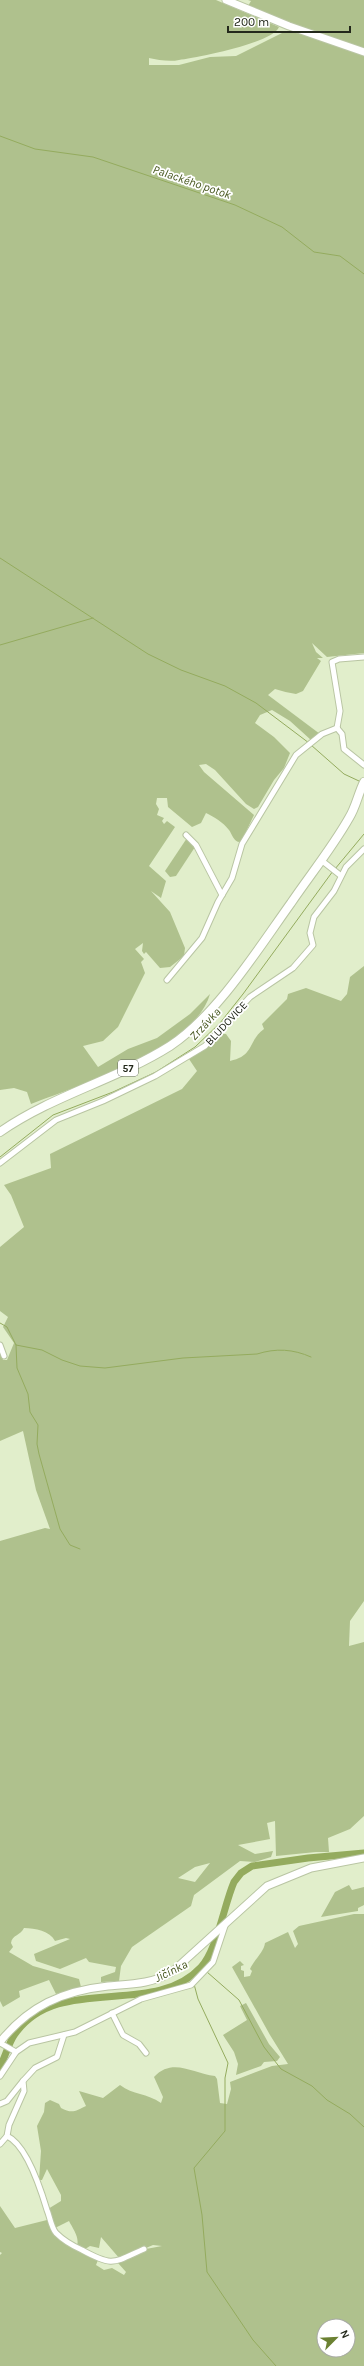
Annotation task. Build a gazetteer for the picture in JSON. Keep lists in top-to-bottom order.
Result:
{
  "streets": {
    "main road": ["57"],
    "street": ["BLUDOVICE"]
  },
  "water": ["Palackého potok", "Zrzávka", "Jičínka"],
  "scale_bar": "200 m",
  "north": "top right"
}
